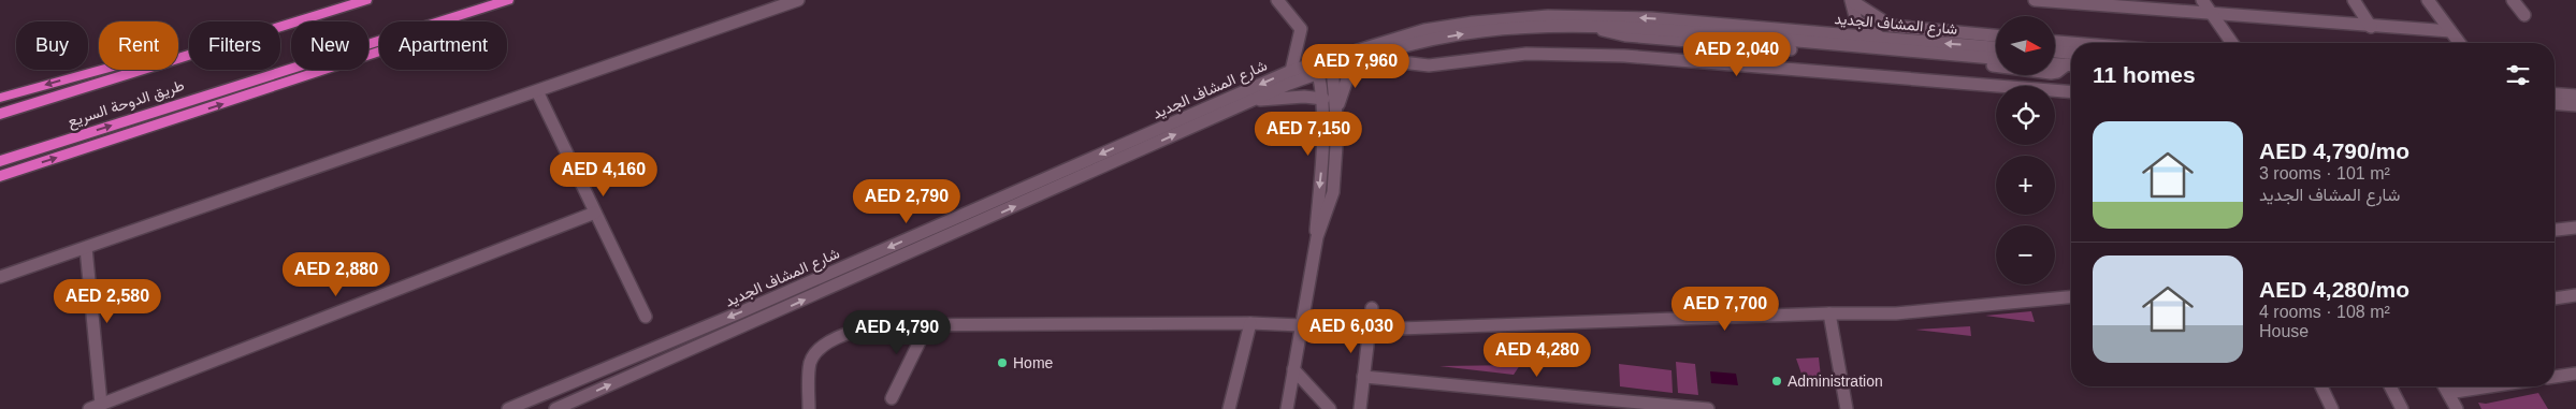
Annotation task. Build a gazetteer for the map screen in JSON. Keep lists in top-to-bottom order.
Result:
{
  "streets": {
    "highway": ["طريق الدوحة السريع"],
    "street": ["شارع المشاف الجديد"]
  },
  "places": ["Home", "Administration"],
  "north": "right",
  "page": {
    "map_buttons": ["+", "−"],
    "chip": [
      "Buy",
      "Rent",
      "Filters",
      "New",
      "Apartment"
    ],
    "price": [
      "AED 2,040",
      "AED 7,960",
      "AED 7,150",
      "AED 4,160",
      "AED 2,790",
      "AED 2,880",
      "AED 2,580",
      "AED 7,700",
      "AED 6,030",
      "AED 4,790",
      "AED 4,280"
    ],
    "heading": "11 homes",
    "list": [
      {
        "name": "AED 4,790/mo",
        "note": "3 rooms · 101 m² · شارع المشاف الجديد"
      },
      {
        "name": "AED 4,280/mo",
        "note": "4 rooms · 108 m² · House"
      }
    ]
  }
}
